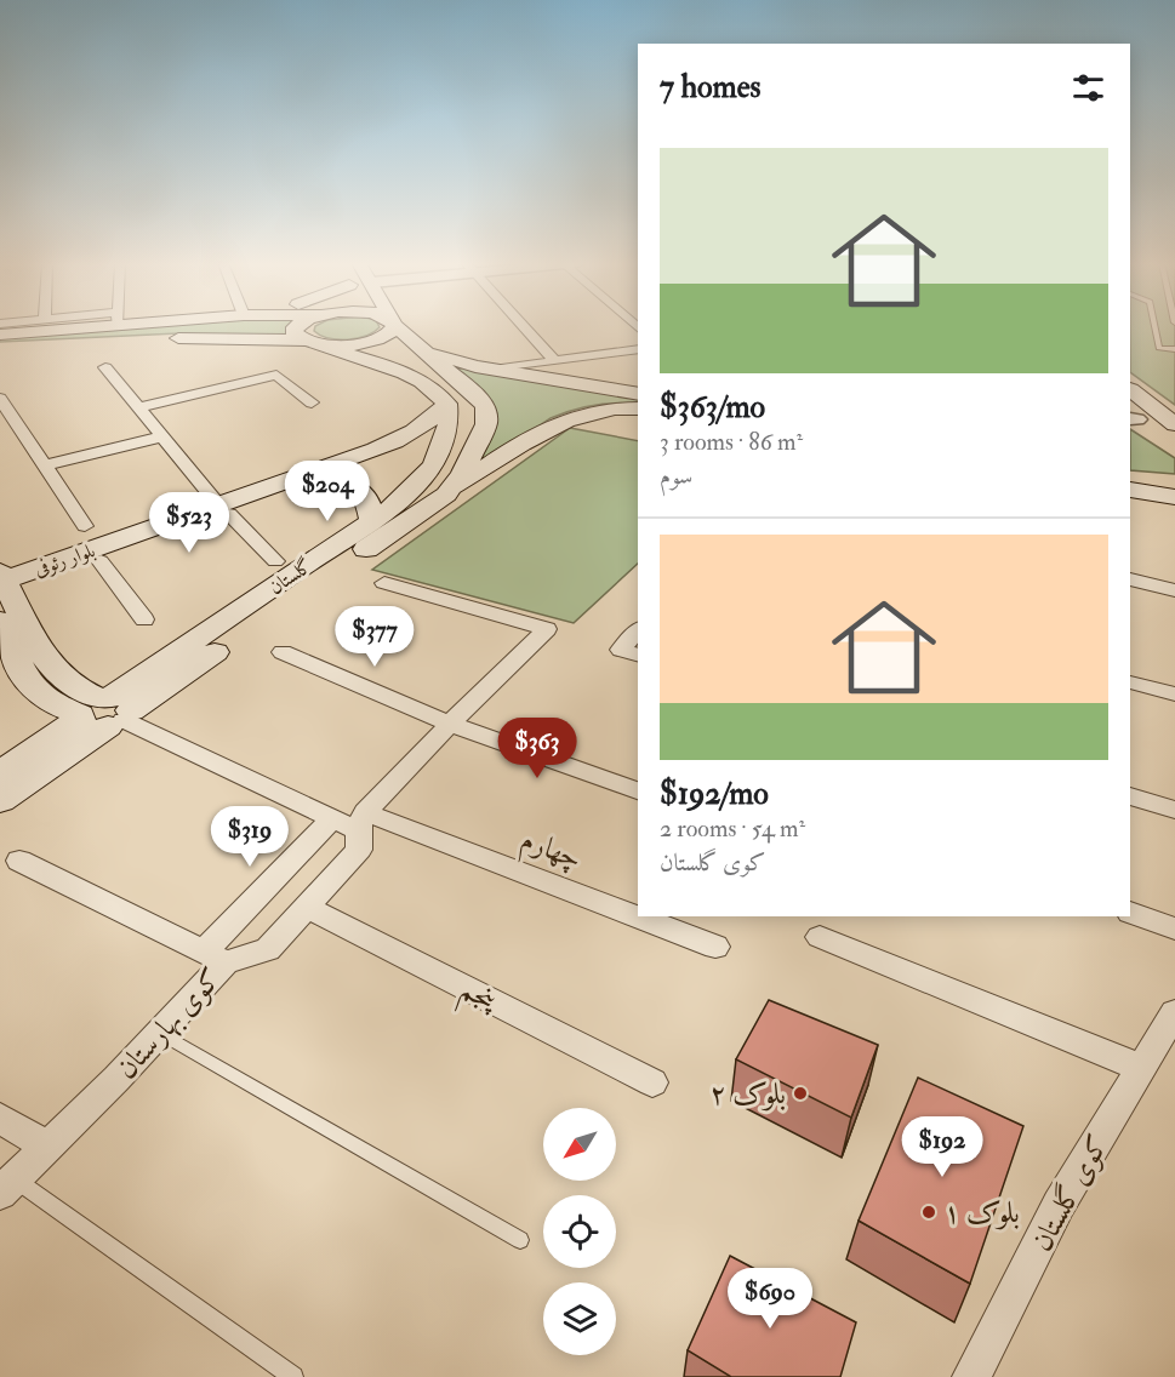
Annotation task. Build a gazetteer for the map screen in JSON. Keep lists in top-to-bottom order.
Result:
{
  "streets": {
    "main road": ["بلوار رئوفی", "گلستان"],
    "street": [
      "چهارم",
      "پنجم",
      "کوی بهارستان",
      "کوی گلستان"
    ]
  },
  "crossings": [
    ["بلوار رئوفی", "گلستان"],
    ["چهارم", "کوی بهارستان"],
    ["پنجم", "کوی بهارستان"]
  ],
  "places": ["بلوک ۲", "بلوک ۱"],
  "north": "bottom left",
  "page": {
    "heading": "7 homes",
    "list": [
      {
        "name": "$363/mo",
        "note": "3 rooms · 86 m² · سوم"
      },
      {
        "name": "$192/mo",
        "note": "2 rooms · 54 m² · کوی گلستان"
      }
    ],
    "price": [
      "$204",
      "$523",
      "$377",
      "$363",
      "$319",
      "$192",
      "$690"
    ]
  }
}
